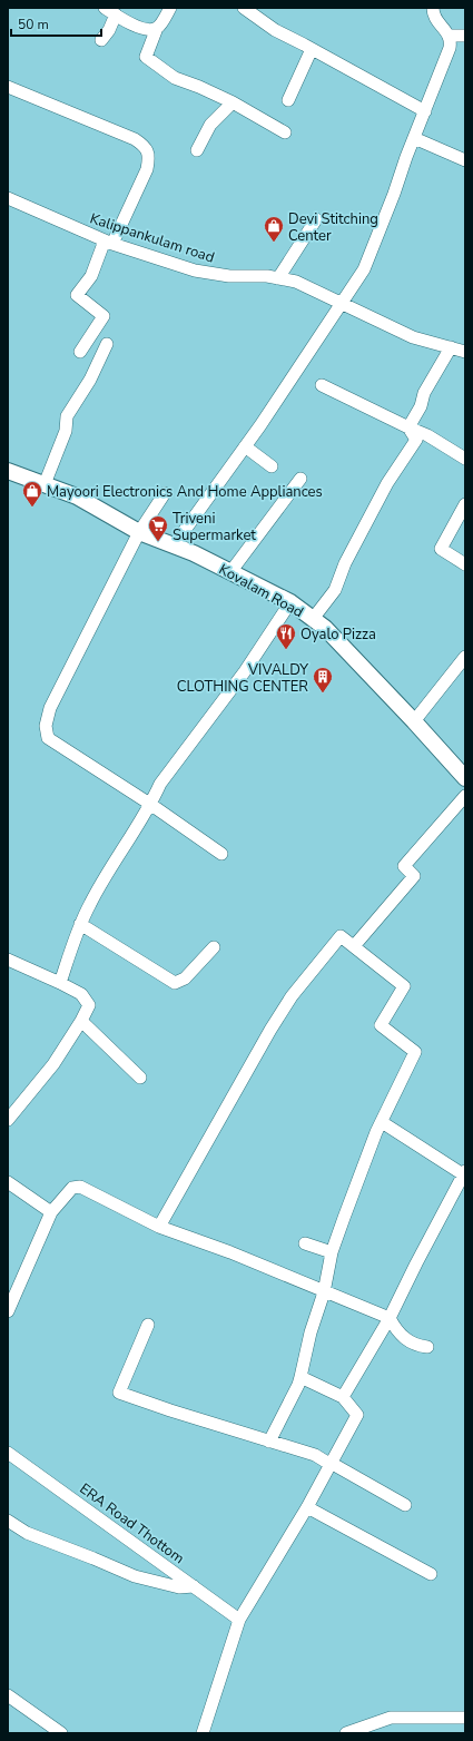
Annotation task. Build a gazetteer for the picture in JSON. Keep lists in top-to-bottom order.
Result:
{
  "streets": {
    "main road": ["Kovalam Road"],
    "street": ["Kalippankulam road", "ERA Road Thottom"]
  },
  "places": {
    "shop": ["Devi Stitching Center", "Mayoori Electronics And Home Appliances"],
    "supermarket": ["Triveni Supermarket"],
    "restaurant": ["Oyalo Pizza"],
    "building": ["VIVALDY CLOTHING CENTER"]
  },
  "scale_bar": "50 m"
}
